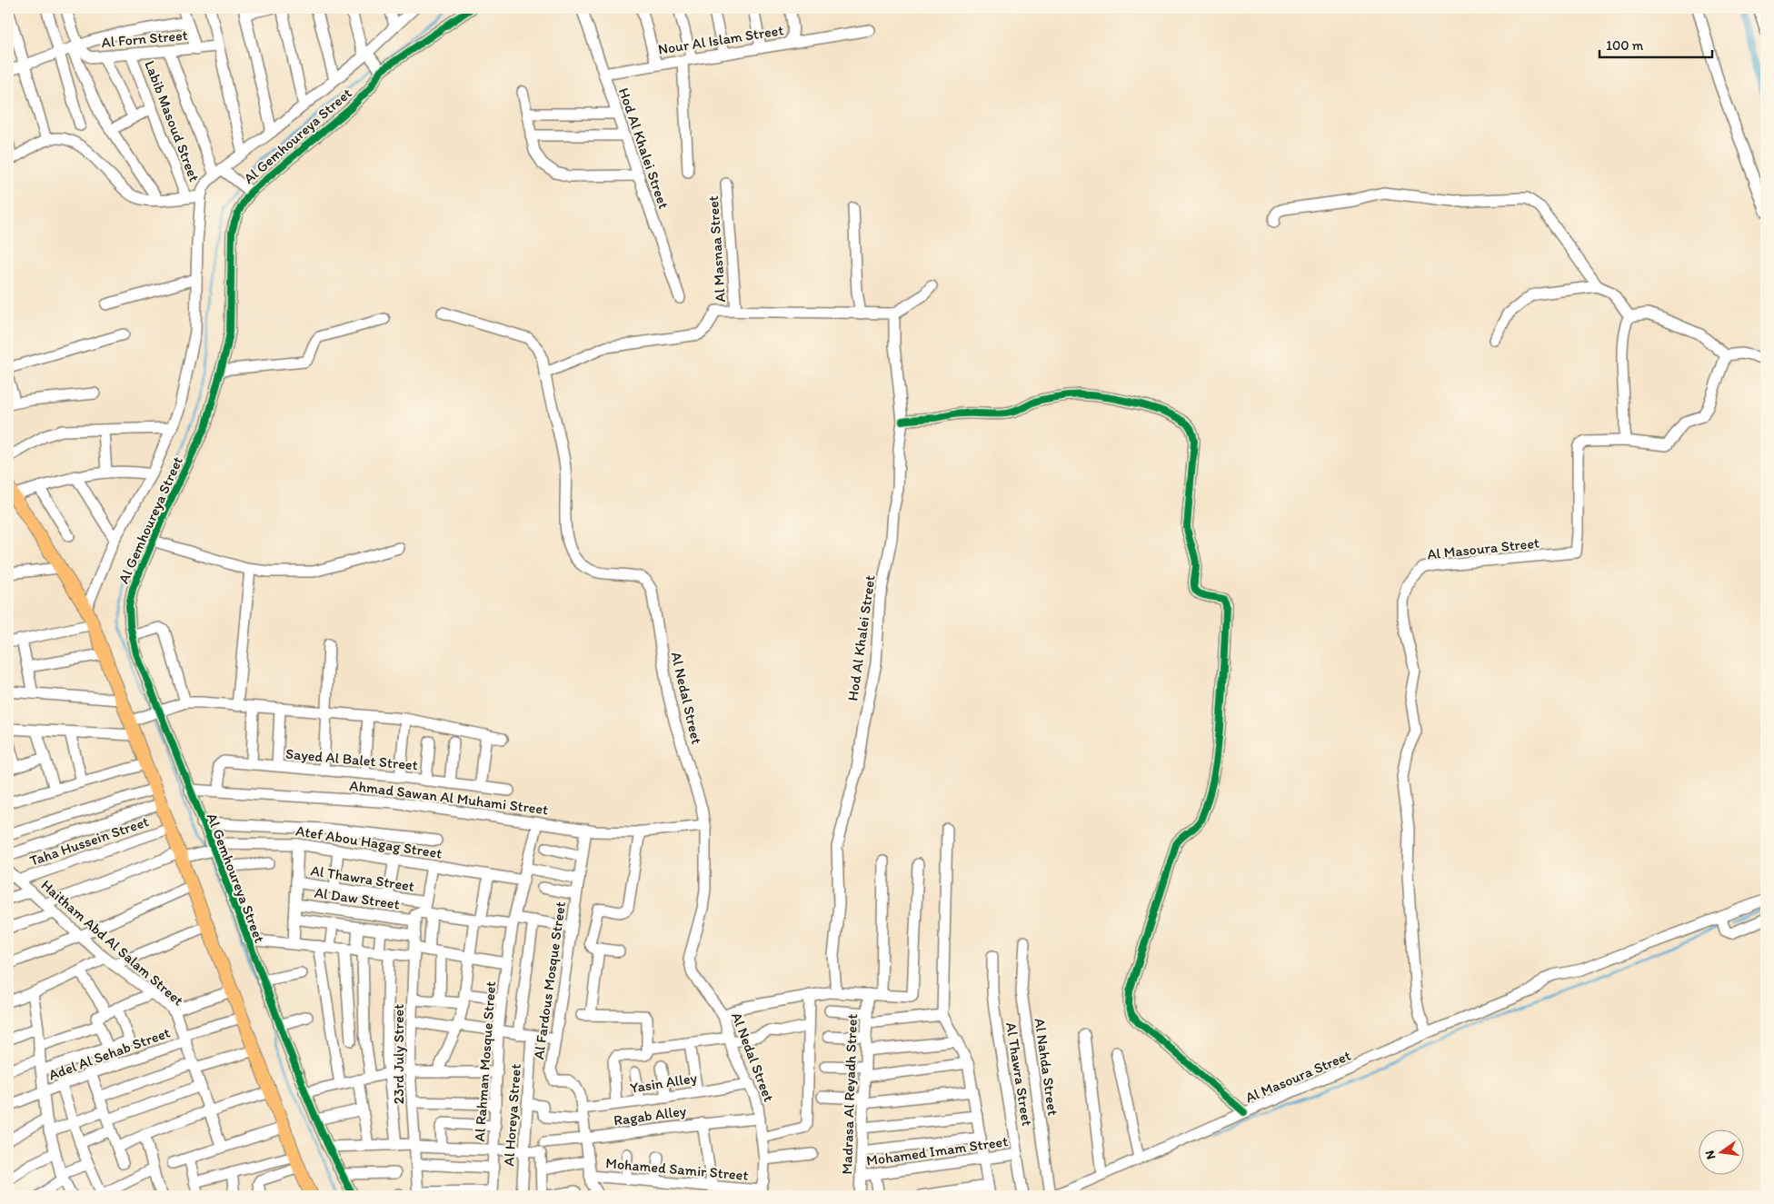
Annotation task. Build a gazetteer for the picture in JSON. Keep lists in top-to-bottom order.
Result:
{
  "streets": {
    "street": [
      "Al Forn Street",
      "Nour Al Islam Street",
      "Labib Masoud Street",
      "Al Gemhoureya Street",
      "Hod Al Khalei Street",
      "Al Masnaa Street",
      "Al Masoura Street",
      "Al Nedal Street",
      "Sayed Al Balet Street",
      "Ahmad Sawan Al Muhami Street",
      "Taha Hussein Street",
      "Atef Abou Hagag Street",
      "Al Thawra Street",
      "Al Daw Street",
      "Haitham Abd Al Salam Street",
      "Al Fardous Mosque Street",
      "Adel Al Sehab Street",
      "23rd July Street",
      "Al Rahman Mosque Street",
      "Al Nahda Street",
      "Yasin Alley",
      "Madrasa Al Reyadh Street",
      "Al Horeya Street",
      "Ragab Alley",
      "Mohamed Imam Street",
      "Mohamed Samir Street"
    ]
  },
  "crossings": [
    ["Al Forn Street", "Labib Masoud Street"],
    ["Nour Al Islam Street", "Hod Al Khalei Street"],
    ["Al Gemhoureya Street", "Ahmad Sawan Al Muhami Street"],
    ["Al Gemhoureya Street", "Atef Abou Hagag Street"],
    ["Al Masoura Street", "Al Nahda Street"],
    ["Al Nedal Street", "Ahmad Sawan Al Muhami Street"],
    ["Al Nedal Street", "Yasin Alley"],
    ["Al Nedal Street", "Ragab Alley"],
    ["Al Nedal Street", "Mohamed Samir Street"],
    ["Sayed Al Balet Street", "Ahmad Sawan Al Muhami Street"],
    ["Ahmad Sawan Al Muhami Street", "Al Fardous Mosque Street"],
    ["Ahmad Sawan Al Muhami Street", "Al Rahman Mosque Street"],
    ["Taha Hussein Street", "Haitham Abd Al Salam Street"],
    ["Atef Abou Hagag Street", "Haitham Abd Al Salam Street"],
    ["Atef Abou Hagag Street", "Al Rahman Mosque Street"],
    ["Al Thawra Street", "Mohamed Imam Street"],
    ["Al Daw Street", "Al Fardous Mosque Street"],
    ["Al Daw Street", "23rd July Street"],
    ["Al Daw Street", "Al Rahman Mosque Street"],
    ["Haitham Abd Al Salam Street", "Adel Al Sehab Street"],
    ["Al Fardous Mosque Street", "Yasin Alley"],
    ["Al Fardous Mosque Street", "Ragab Alley"],
    ["Al Fardous Mosque Street", "Mohamed Samir Street"],
    ["Madrasa Al Reyadh Street", "Mohamed Imam Street"]
  ],
  "scale_bar": "100 m",
  "north": "left"
}
